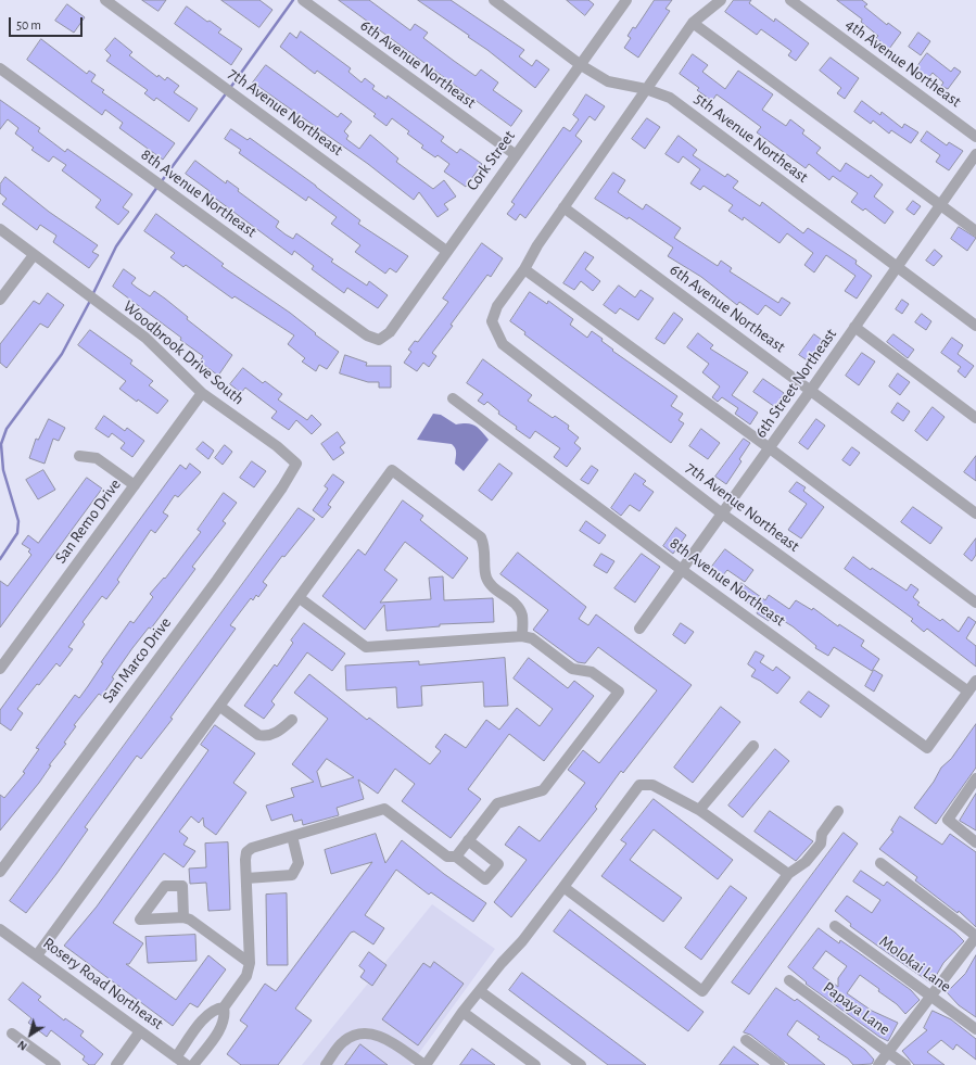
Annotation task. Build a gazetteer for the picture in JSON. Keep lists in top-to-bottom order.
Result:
{
  "streets": {
    "street": [
      "4th Avenue Northeast",
      "6th Avenue Northeast",
      "7th Avenue Northeast",
      "5th Avenue Northeast",
      "Cork Street",
      "8th Avenue Northeast",
      "Woodbrook Drive South",
      "6th Street Northeast",
      "San Remo Drive",
      "San Marco Drive",
      "Molokai Lane",
      "Rosery Road Northeast",
      "Papaya Lane"
    ]
  },
  "crossings": [
    ["6th Avenue Northeast", "Cork Street"],
    ["6th Avenue Northeast", "6th Street Northeast"],
    ["7th Avenue Northeast", "Cork Street"],
    ["7th Avenue Northeast", "8th Avenue Northeast"],
    ["7th Avenue Northeast", "6th Street Northeast"],
    ["5th Avenue Northeast", "Cork Street"],
    ["5th Avenue Northeast", "6th Street Northeast"],
    ["Cork Street", "8th Avenue Northeast"],
    ["8th Avenue Northeast", "6th Street Northeast"],
    ["Woodbrook Drive South", "San Remo Drive"],
    ["Woodbrook Drive South", "San Marco Drive"]
  ],
  "scale_bar": "50 m",
  "north": "bottom left"
}
